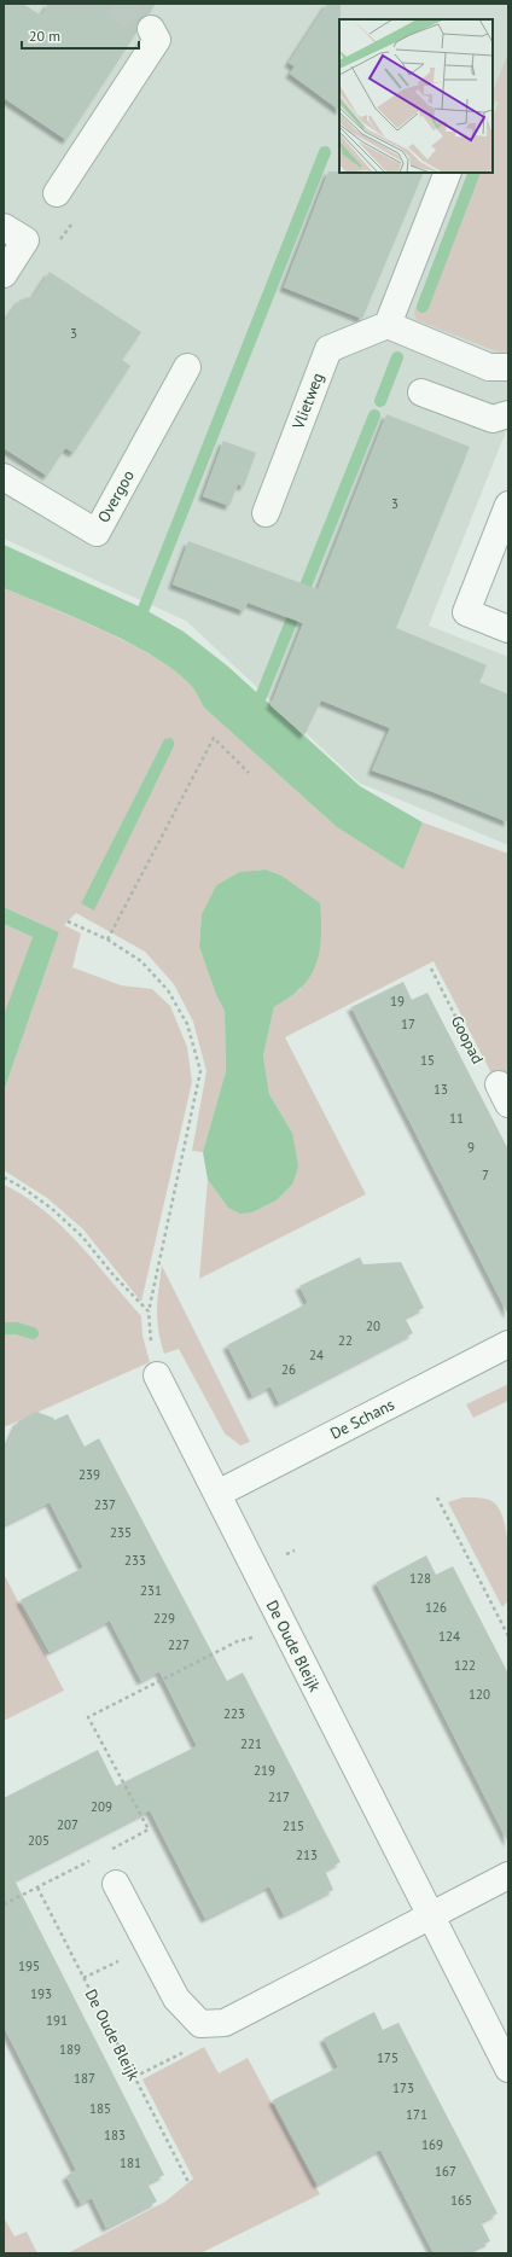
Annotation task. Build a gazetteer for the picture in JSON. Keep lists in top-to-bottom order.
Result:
{
  "streets": {
    "street": [
      "Vlietweg",
      "Overgoo",
      "De Schans",
      "De Oude Bleijk"
    ],
    "path": ["Goopad"]
  },
  "crossings": [
    ["De Schans", "De Oude Bleijk"]
  ],
  "house_numbers": [
    "3",
    "3",
    "19",
    "17",
    "15",
    "13",
    "11",
    "9",
    "7",
    "20",
    "22",
    "24",
    "26",
    "239",
    "237",
    "235",
    "233",
    "128",
    "231",
    "126",
    "229",
    "124",
    "227",
    "122",
    "120",
    "223",
    "221",
    "219",
    "217",
    "209",
    "207",
    "215",
    "205",
    "213",
    "195",
    "193",
    "191",
    "189",
    "175",
    "187",
    "173",
    "185",
    "171",
    "183",
    "169",
    "181",
    "167",
    "165"
  ],
  "scale_bar": "20 m"
}
